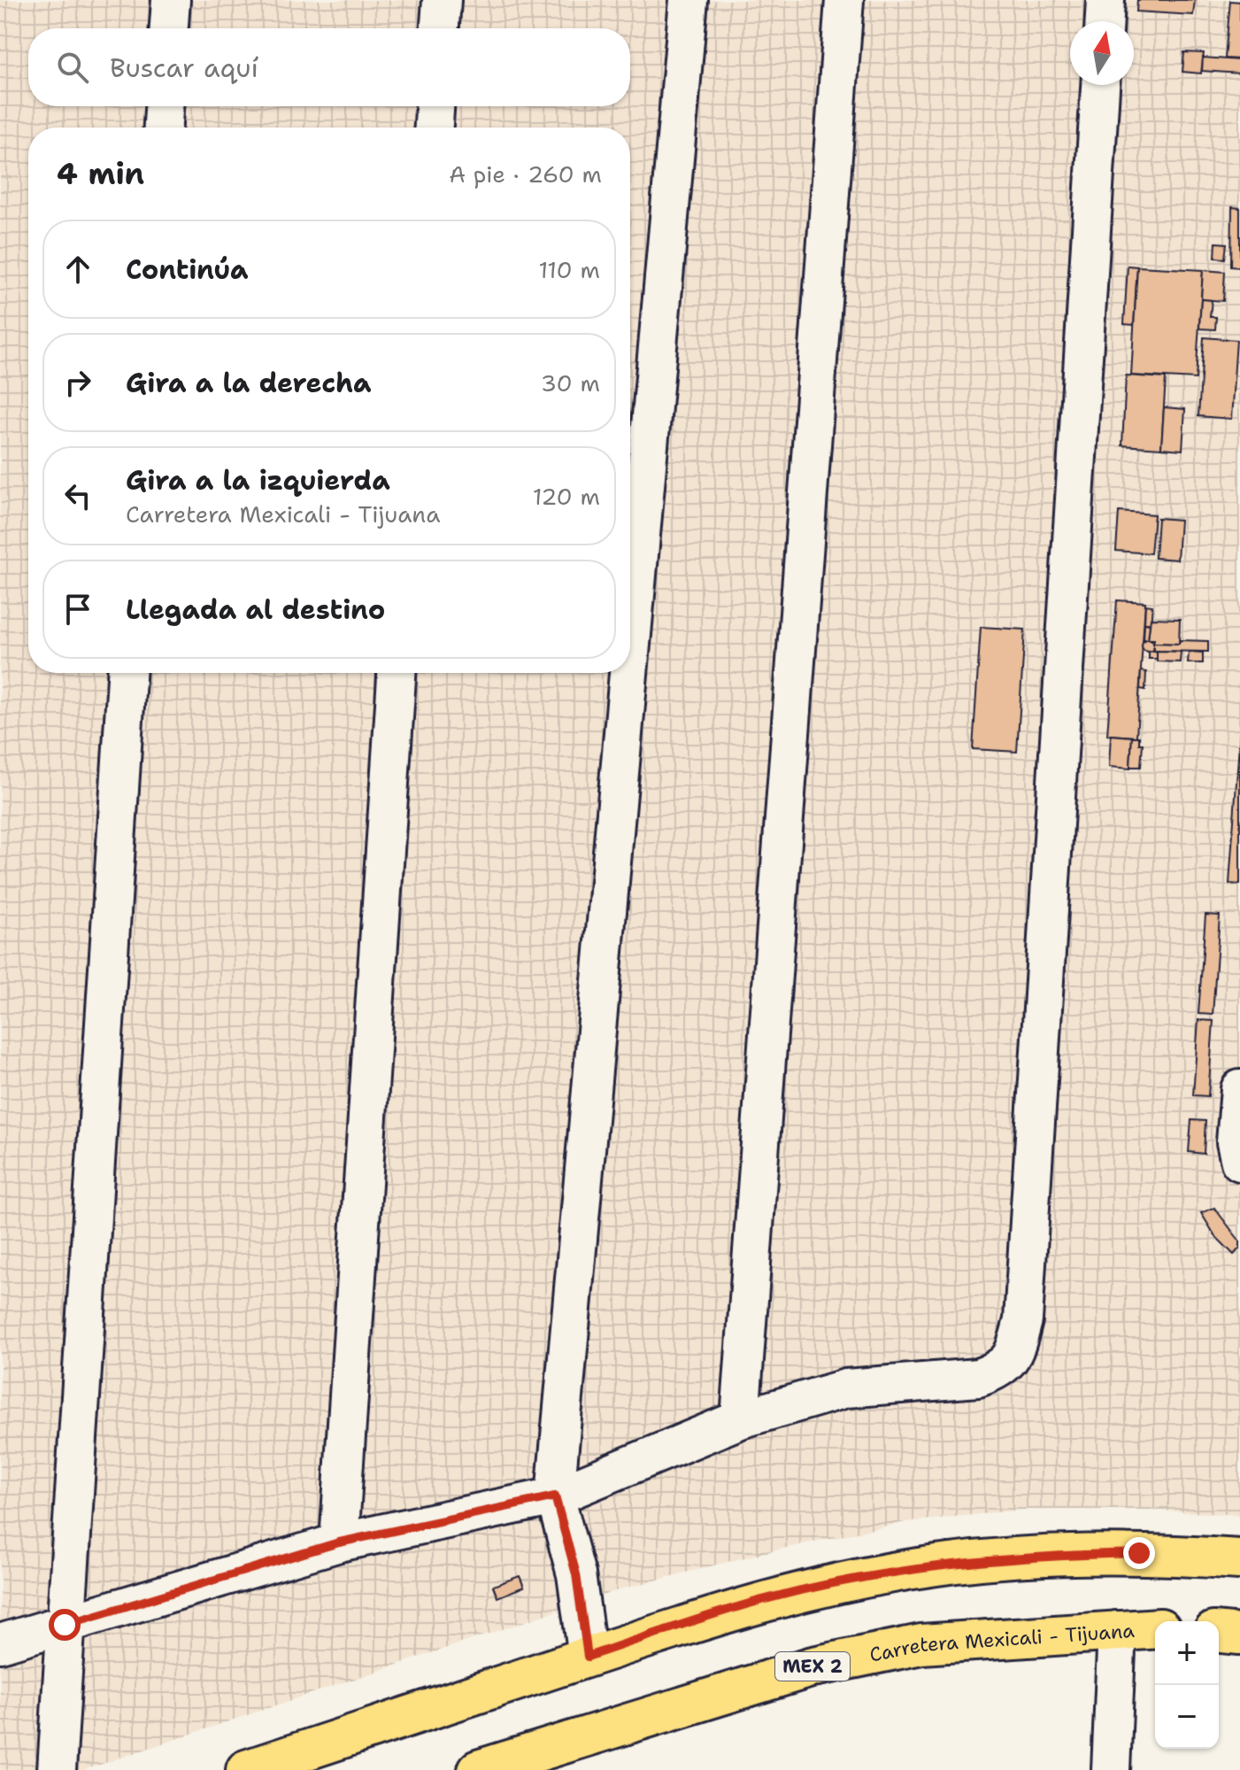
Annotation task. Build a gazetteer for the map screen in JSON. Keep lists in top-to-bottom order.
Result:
{
  "streets": {
    "main road": ["Carretera Mexicali - Tijuana", "MEX 2"]
  },
  "north": "top",
  "page": {
    "search": "Buscar aquí",
    "heading": ["4 min", "A pie · 260 m"],
    "list": [
      ["Continúa", "110 m"],
      ["Gira a la derecha", "30 m"],
      ["Gira a la izquierda", "Carretera Mexicali - Tijuana", "120 m"],
      "Llegada al destino"
    ],
    "map_buttons": ["+", "−"]
  }
}
